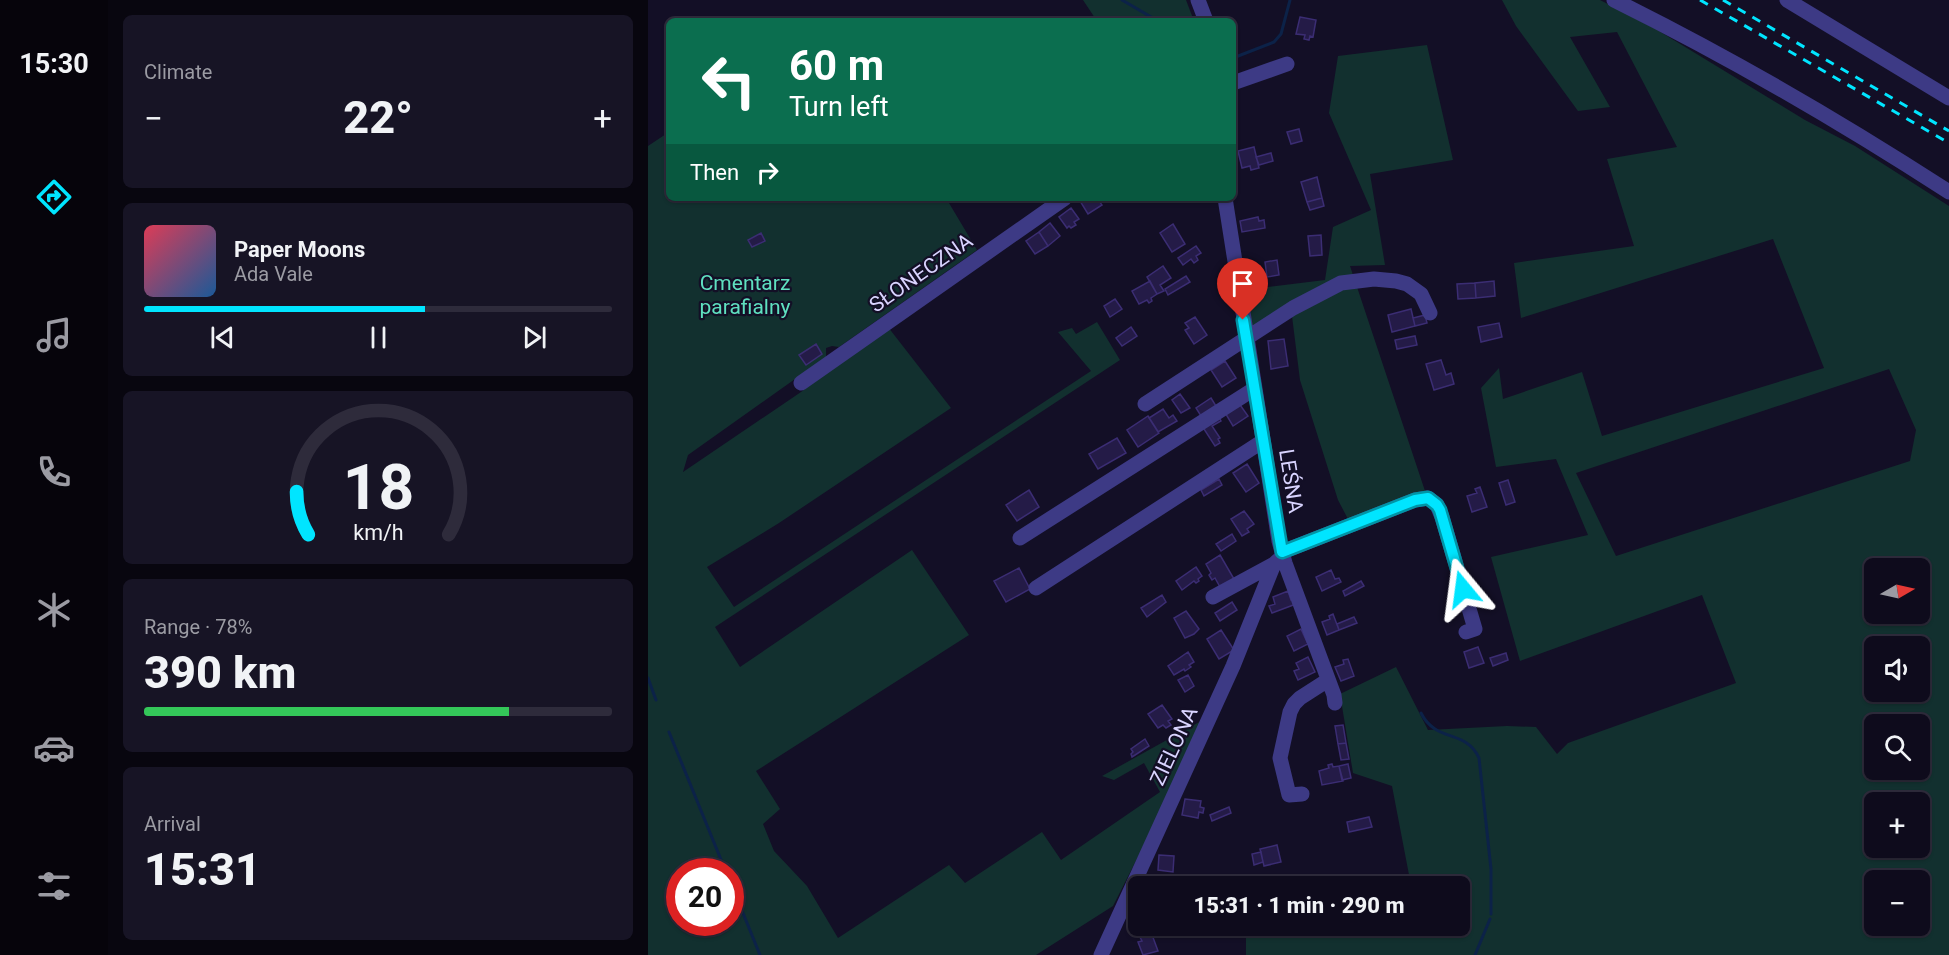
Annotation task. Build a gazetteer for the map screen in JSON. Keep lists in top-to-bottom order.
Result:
{
  "streets": {
    "street": ["SŁONECZNA", "LEŚNA", "ZIELONA"]
  },
  "crossings": [
    ["LEŚNA", "ZIELONA"]
  ],
  "parks": ["Cmentarz parafialny"],
  "north": "right",
  "page": {
    "tabs": "15:30",
    "tile": [
      "Climate",
      ["Range · 78%", "390 km"],
      ["Arrival", "15:31"]
    ],
    "turn": ["60 m", "Turn left"],
    "heat": ["−", "22°", "+"],
    "then": "Then",
    "song": ["Paper Moons", "Ada Vale"],
    "map_buttons": ["+", "−"],
    "limit": "20",
    "trip": "15:31 · 1 min · 290 m",
    "gauge": ["18", "km/h"]
  }
}
